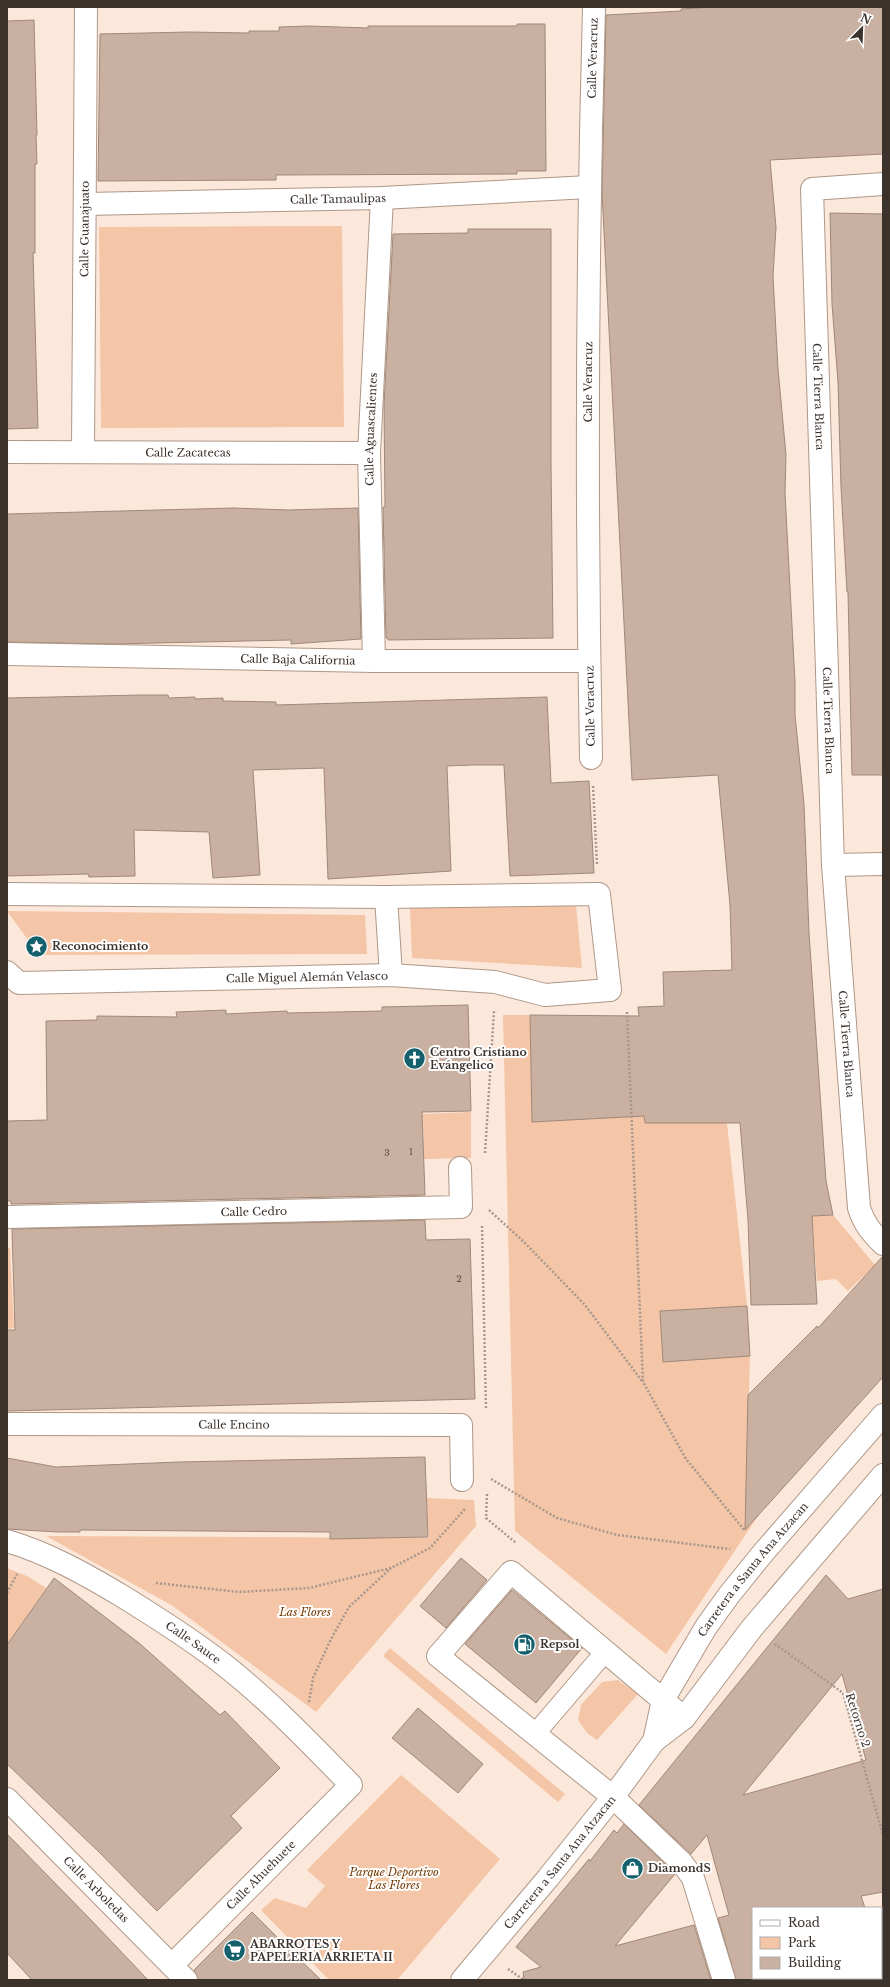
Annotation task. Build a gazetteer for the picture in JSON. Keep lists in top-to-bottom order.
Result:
{
  "streets": {
    "street": [
      "Calle Veracruz",
      "Calle Tamaulipas",
      "Calle Guanajuato",
      "Calle Tierra Blanca",
      "Calle Aguascalientes",
      "Calle Zacatecas",
      "Calle Baja California",
      "Calle Miguel Alemán Velasco",
      "Calle Cedro",
      "Calle Encino",
      "Carretera a Santa Ana Atzacan",
      "Calle Sauce",
      "Calle Ahuehuete",
      "Calle Arboledas"
    ],
    "path": ["Retorno 2"]
  },
  "crossings": [
    ["Calle Veracruz", "Calle Tamaulipas"],
    ["Calle Veracruz", "Calle Baja California"],
    ["Calle Tamaulipas", "Calle Guanajuato"],
    ["Calle Tamaulipas", "Calle Aguascalientes"],
    ["Calle Guanajuato", "Calle Zacatecas"],
    ["Calle Aguascalientes", "Calle Zacatecas"],
    ["Calle Aguascalientes", "Calle Baja California"],
    ["Carretera a Santa Ana Atzacan", "Retorno 2"],
    ["Calle Sauce", "Calle Ahuehuete"],
    ["Calle Ahuehuete", "Calle Arboledas"]
  ],
  "parks": ["Las Flores", "Parque Deportivo Las Flores"],
  "places": {
    "place": ["Reconocimiento"],
    "church": ["Centro Cristiano Evángelico"],
    "fuel station": ["Repsol"],
    "shop": ["DiamondS"],
    "supermarket": ["ABARROTES Y PAPELERIA ARRIETA II"]
  },
  "house_numbers": ["1", "3", "2"],
  "legend": ["Road", "Park", "Building"],
  "north": "top right"
}
